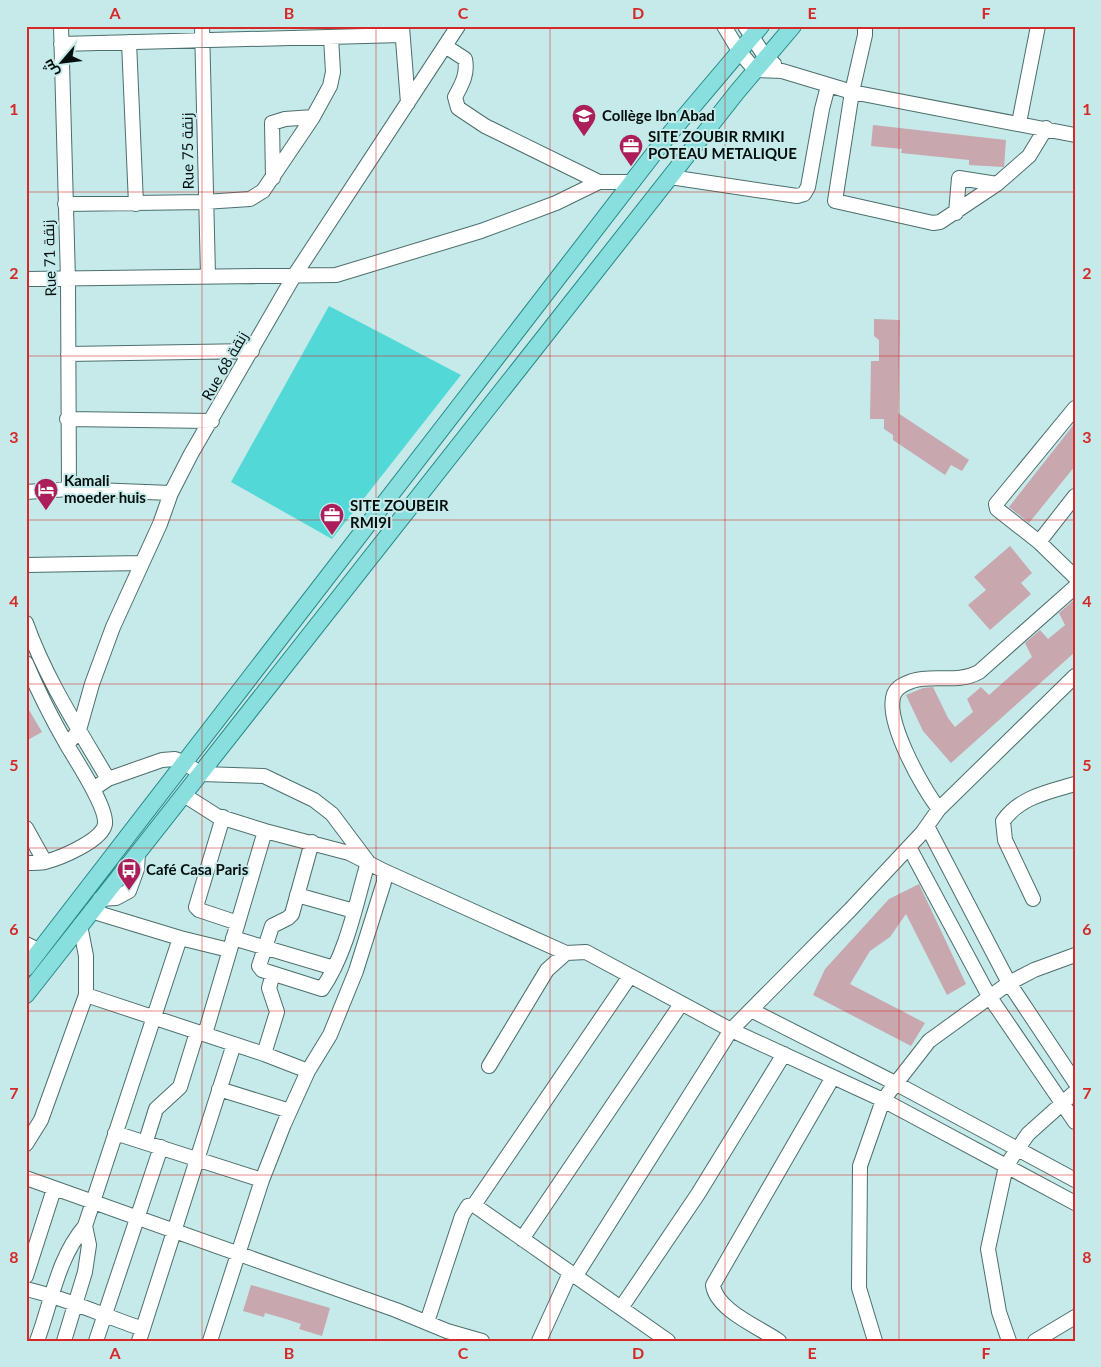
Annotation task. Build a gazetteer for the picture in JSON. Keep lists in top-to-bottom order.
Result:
{
  "streets": {
    "street": ["Rue 75 زنقة", "Rue 71 زنقة", "Rue 68 زنقة"]
  },
  "places": {
    "school or university": ["Collège Ibn Abad"],
    "office": ["SITE ZOUBIR RMIKI POTEAU METALIQUE", "SITE ZOUBEIR RMI9I"],
    "hotel": ["Kamali moeder huis"],
    "bus stop": ["Café Casa Paris"]
  },
  "north": "bottom left",
  "grid": {
    "columns": [
      "A",
      "B",
      "C",
      "D",
      "E",
      "F"
    ],
    "rows": [
      "1",
      "2",
      "3",
      "4",
      "5",
      "6",
      "7",
      "8"
    ]
  }
}
